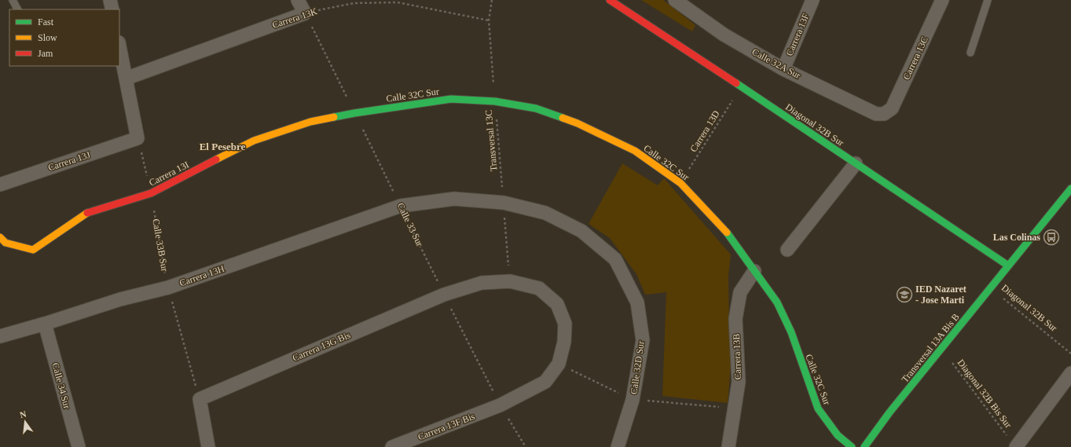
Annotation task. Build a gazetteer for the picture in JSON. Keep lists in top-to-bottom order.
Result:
{
  "streets": {
    "street": [
      "Carrera 13K",
      "Carrera 13F",
      "Carrera 13C",
      "Calle 32A Sur",
      "Calle 32C Sur",
      "Diagonal 32B Sur",
      "Carrera 13J",
      "Carrera 13I",
      "Carrera 13H",
      "Carrera 13G Bis",
      "Transversal 13A Bis B",
      "Carrera 13B",
      "Calle 32D Sur",
      "Calle 34 Sur",
      "Carrera 13F Bis"
    ],
    "path": [
      "Carrera 13D",
      "Transversal 13C",
      "Calle 33 Sur",
      "Calle 33B Sur",
      "Diagonal 32B Bis Sur"
    ]
  },
  "crossings": [
    ["Carrera 13K", "Transversal 13C"],
    ["Carrera 13K", "Calle 33 Sur"],
    ["Carrera 13F", "Calle 32A Sur"],
    ["Carrera 13C", "Calle 32A Sur"],
    ["Calle 32C Sur", "Carrera 13D"],
    ["Calle 32C Sur", "Transversal 13C"],
    ["Calle 32C Sur", "Carrera 13I"],
    ["Calle 32C Sur", "Calle 33 Sur"],
    ["Calle 32C Sur", "Carrera 13B"],
    ["Diagonal 32B Sur", "Carrera 13D"],
    ["Diagonal 32B Sur", "Transversal 13A Bis B"],
    ["Transversal 13C", "Carrera 13G Bis"],
    ["Transversal 13C", "Calle 32D Sur"],
    ["Transversal 13C", "Carrera 13F Bis"],
    ["Carrera 13J", "Calle 33B Sur"],
    ["Carrera 13I", "Calle 33 Sur"],
    ["Carrera 13I", "Calle 33B Sur"],
    ["Calle 33 Sur", "Carrera 13H"],
    ["Calle 33 Sur", "Carrera 13G Bis"],
    ["Calle 33 Sur", "Calle 32D Sur"],
    ["Calle 33 Sur", "Carrera 13F Bis"],
    ["Calle 33B Sur", "Carrera 13H"],
    ["Calle 33B Sur", "Carrera 13G Bis"],
    ["Carrera 13H", "Calle 32D Sur"],
    ["Carrera 13H", "Calle 34 Sur"],
    ["Carrera 13G Bis", "Carrera 13F Bis"],
    ["Transversal 13A Bis B", "Diagonal 32B Bis Sur"]
  ],
  "districts": ["El Pesebre"],
  "places": {
    "bus stop": ["Las Colinas"],
    "school or university": ["IED Nazaret - Jose Marti"]
  },
  "legend": ["Fast", "Slow", "Jam"],
  "north": "top"
}
